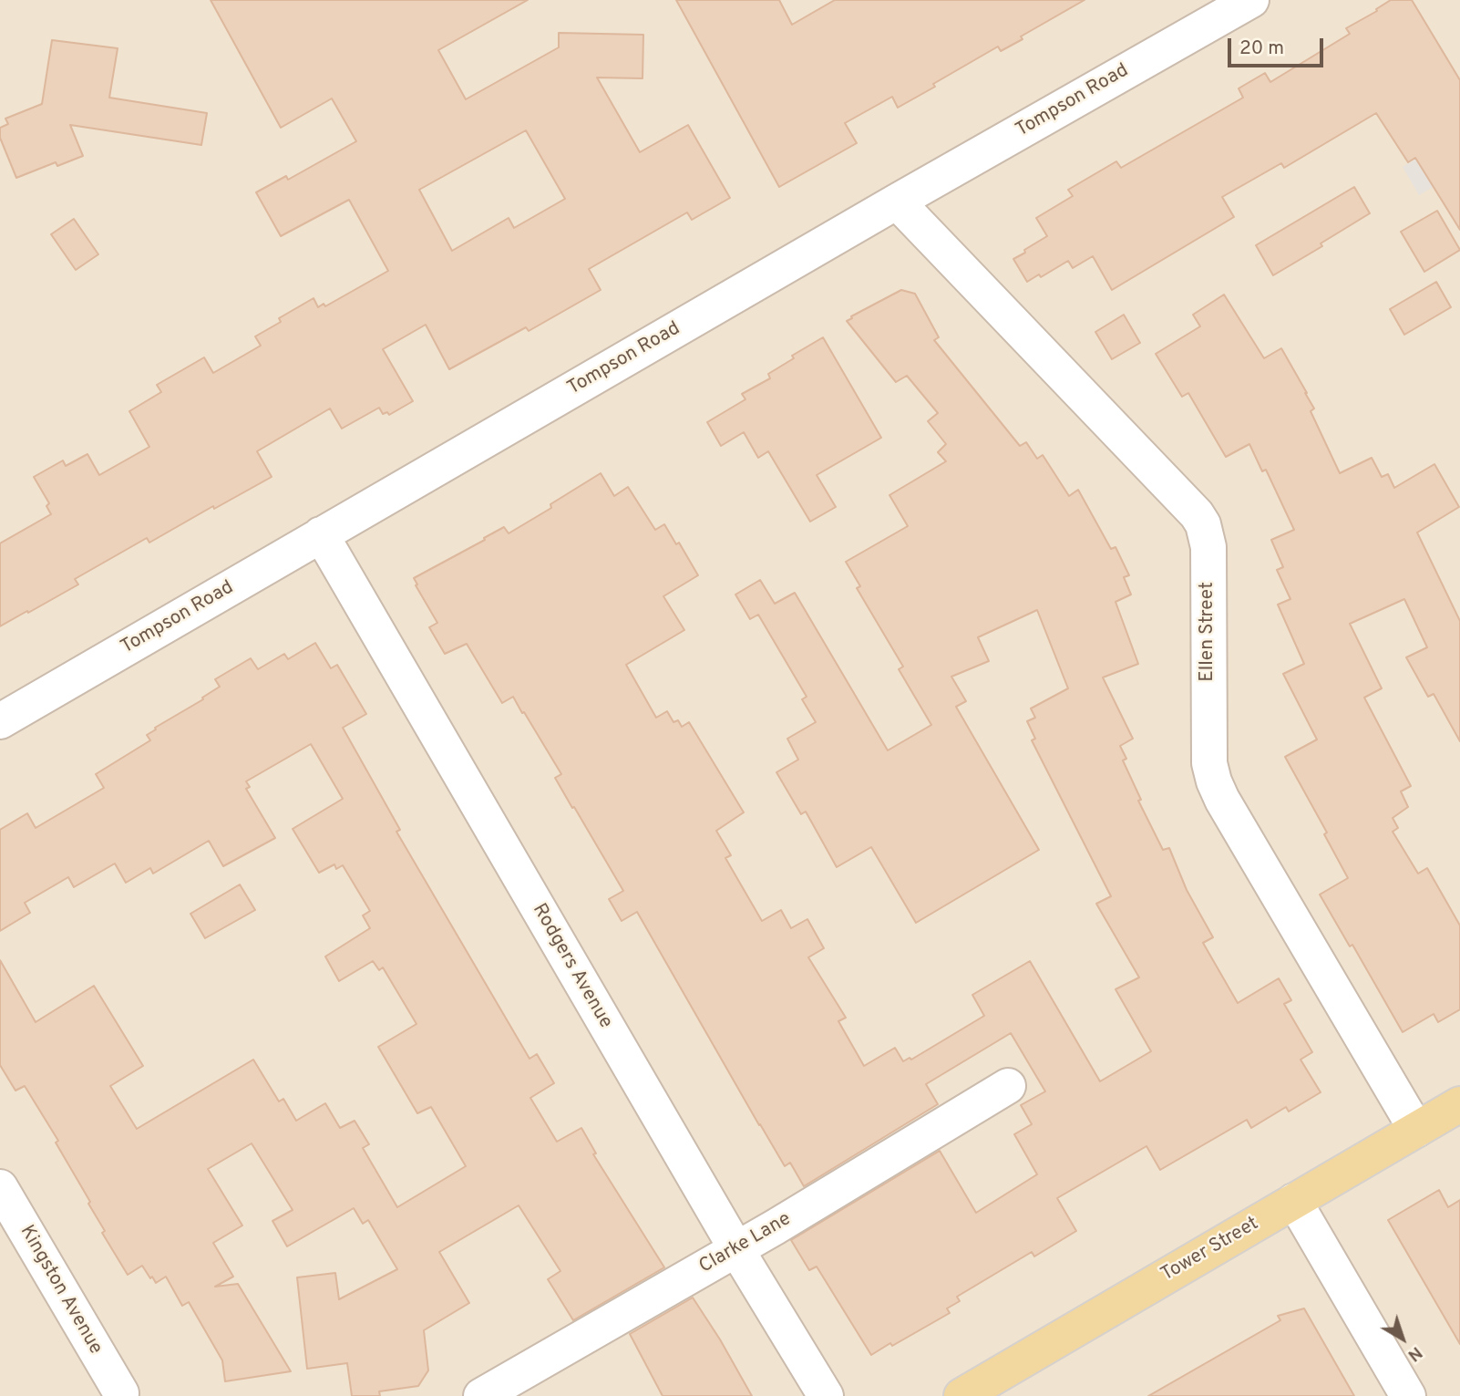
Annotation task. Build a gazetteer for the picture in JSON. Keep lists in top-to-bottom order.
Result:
{
  "streets": {
    "main road": ["Tower Street"],
    "street": [
      "Tompson Road",
      "Ellen Street",
      "Rodgers Avenue",
      "Clarke Lane",
      "Kingston Avenue"
    ]
  },
  "crossings": [
    ["Tompson Road", "Ellen Street"],
    ["Tompson Road", "Rodgers Avenue"],
    ["Ellen Street", "Tower Street"],
    ["Rodgers Avenue", "Clarke Lane"]
  ],
  "scale_bar": "20 m",
  "north": "bottom right"
}
